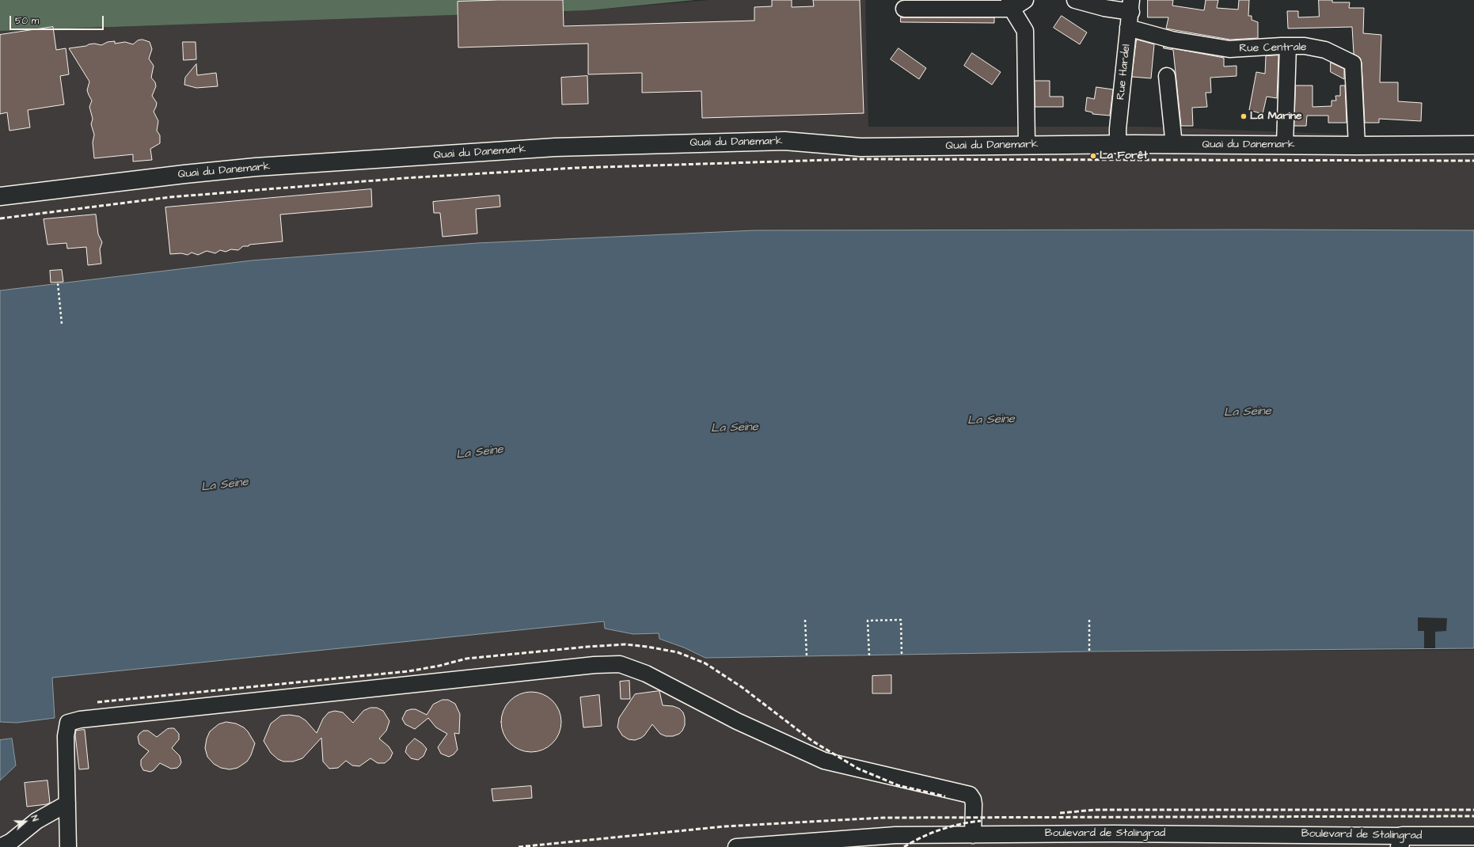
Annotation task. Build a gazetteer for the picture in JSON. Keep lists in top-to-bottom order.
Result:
{
  "streets": {
    "main road": ["Quai du Danemark", "Boulevard de Stalingrad"],
    "street": ["Rue Centrale", "Rue Hardel"]
  },
  "crossings": [
    ["Rue Centrale", "Rue Hardel"],
    ["Rue Centrale", "Quai du Danemark"],
    ["Rue Hardel", "Quai du Danemark"]
  ],
  "water": ["La Seine"],
  "places": ["La Marine", "La Forêt"],
  "scale_bar": "50 m",
  "north": "right"
}
